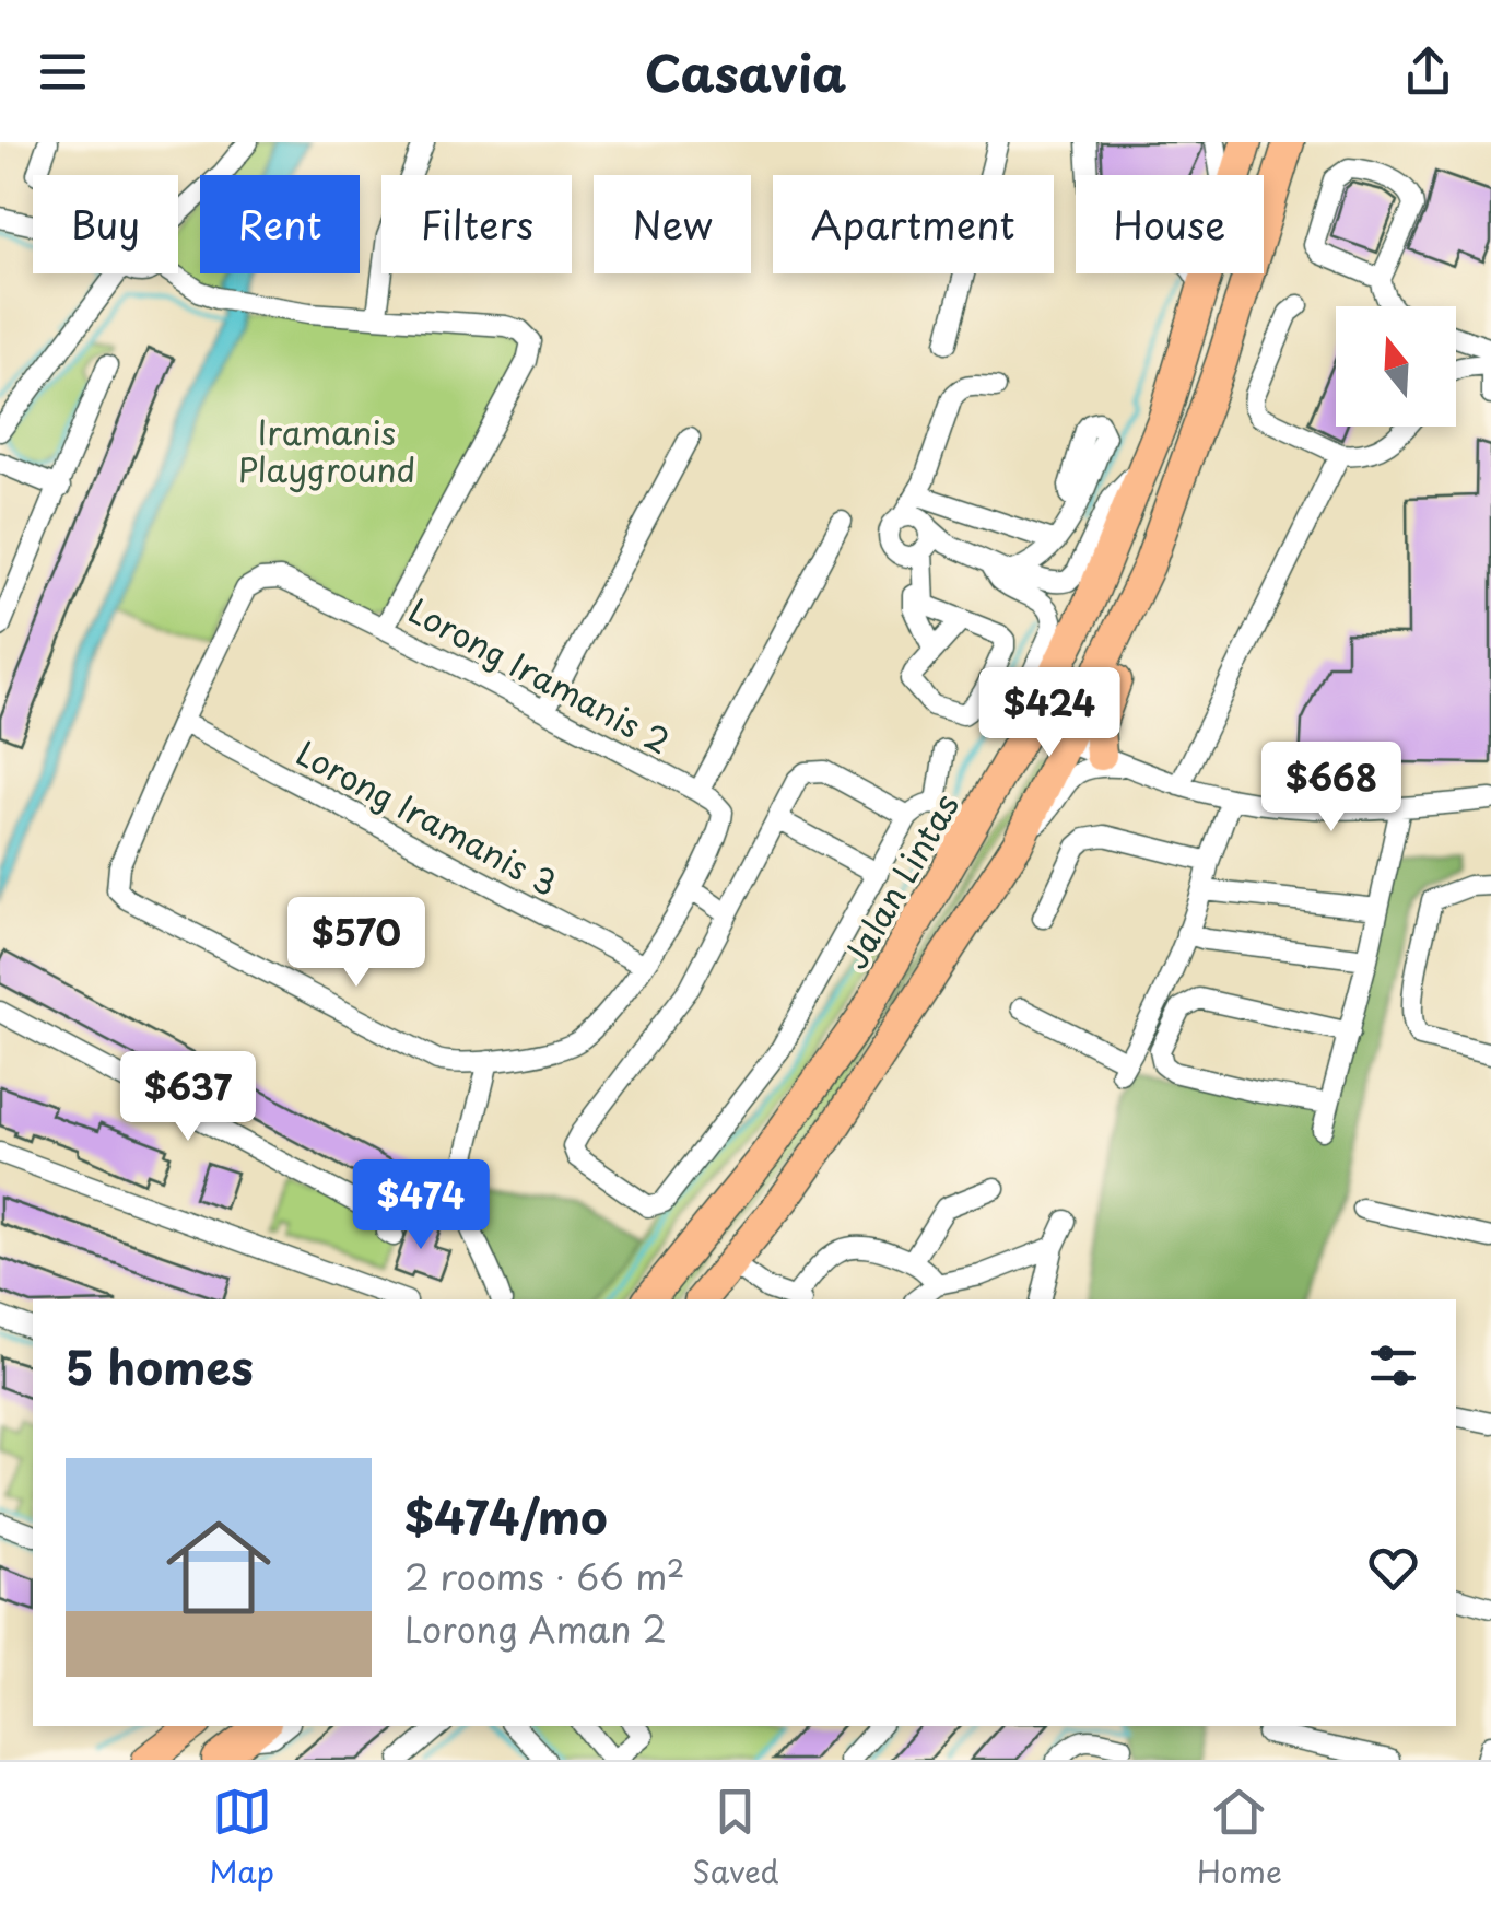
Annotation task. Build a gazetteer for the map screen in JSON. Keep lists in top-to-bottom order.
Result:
{
  "streets": {
    "highway": ["Jalan Lintas"],
    "street": ["Lorong Iramanis 2", "Lorong Iramanis 3"]
  },
  "crossings": [
    ["Lorong Iramanis 2", "Lorong Iramanis 3"]
  ],
  "parks": ["Iramanis Playground"],
  "north": "top",
  "page": {
    "header": "Casavia",
    "chip": [
      "Buy",
      "Rent",
      "Filters",
      "New",
      "Apartment",
      "House"
    ],
    "price": [
      "$424",
      "$668",
      "$570",
      "$637",
      "$474"
    ],
    "heading": "5 homes",
    "list": [
      {
        "name": "$474/mo",
        "note": "2 rooms · 66 m² · Lorong Aman 2"
      }
    ],
    "tabs": ["Map", "Saved", "Home"]
  }
}
